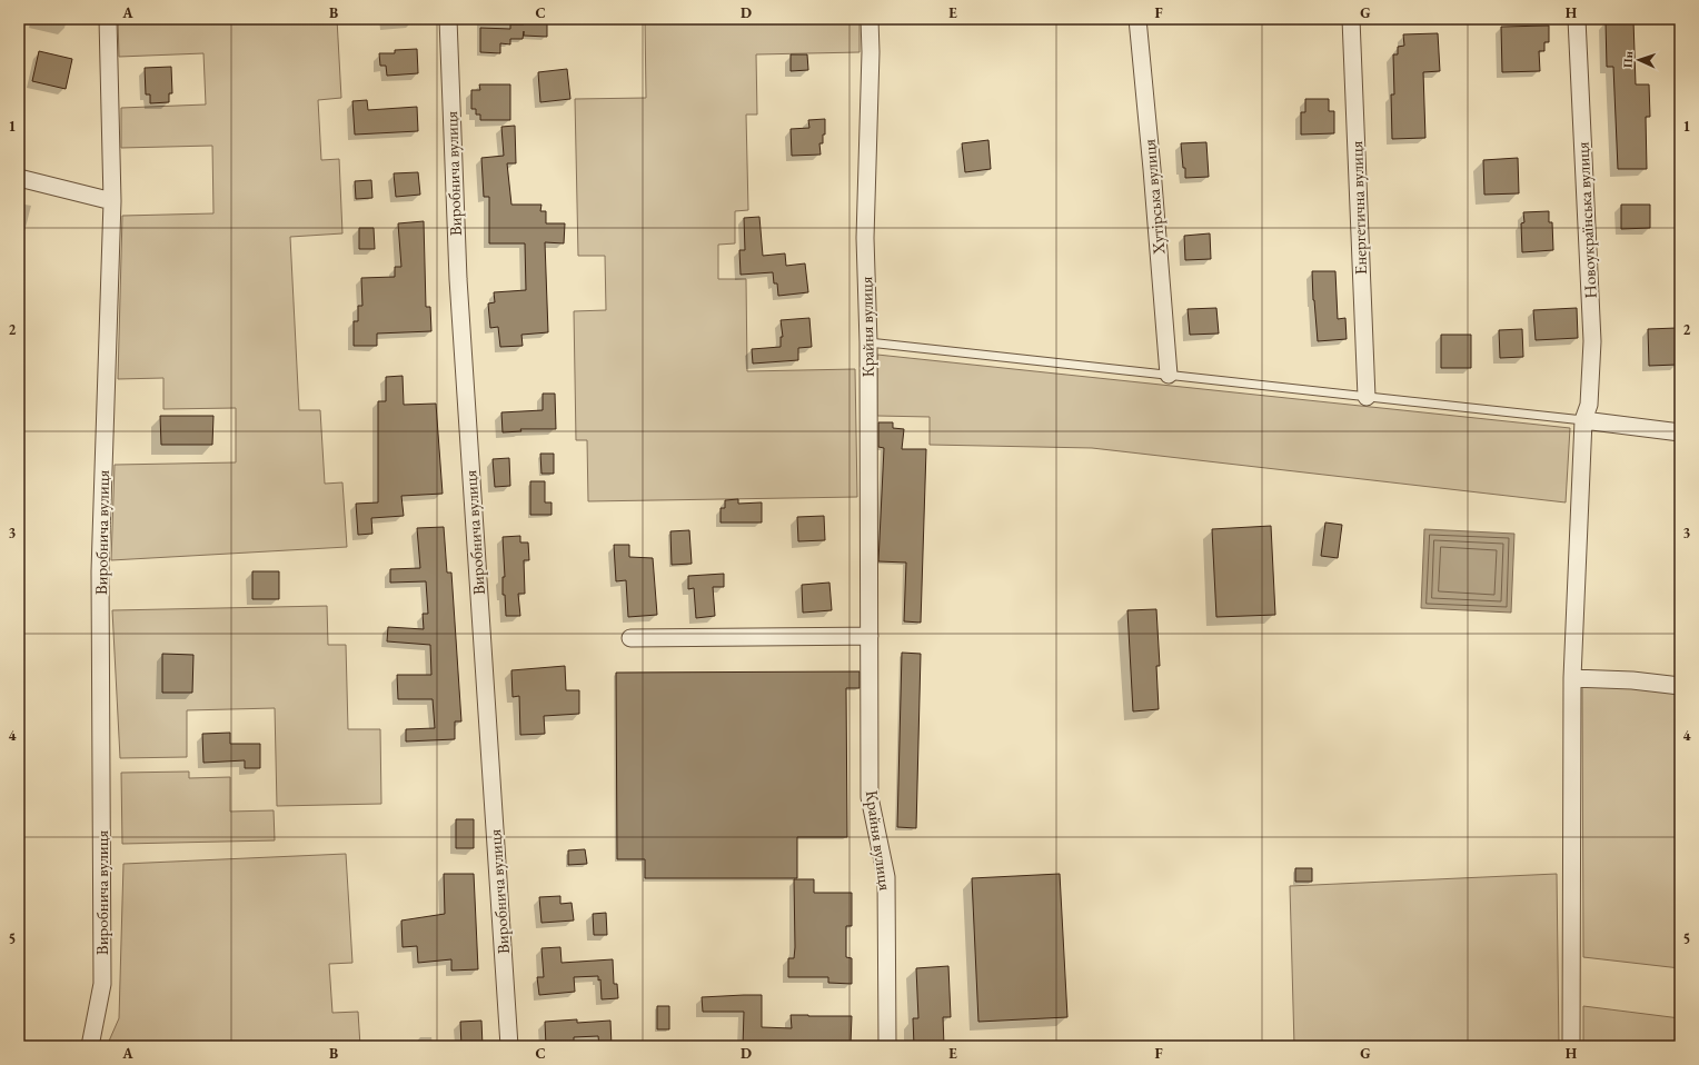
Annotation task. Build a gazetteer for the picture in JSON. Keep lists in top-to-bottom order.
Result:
{
  "streets": {
    "street": [
      "Виробнича вулиця",
      "Хутірська вулиця",
      "Енергетична вулиця",
      "Новоукраїнська вулиця",
      "Крайня вулиця"
    ]
  },
  "north": "left",
  "grid": {
    "columns": [
      "A",
      "B",
      "C",
      "D",
      "E",
      "F",
      "G",
      "H"
    ],
    "rows": [
      "1",
      "2",
      "3",
      "4",
      "5"
    ]
  }
}
